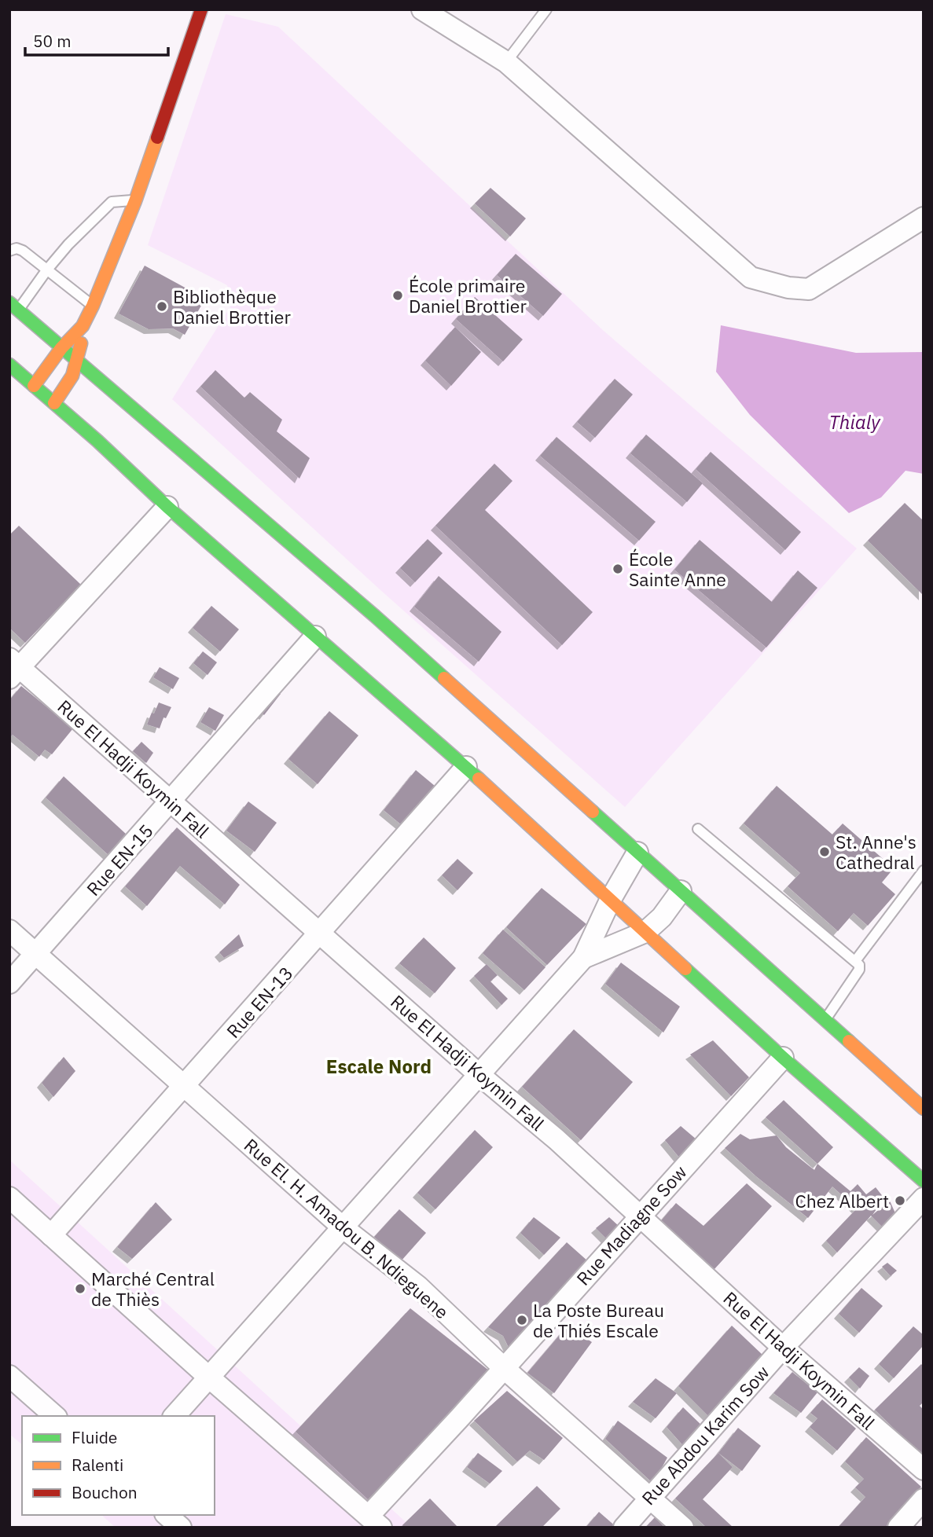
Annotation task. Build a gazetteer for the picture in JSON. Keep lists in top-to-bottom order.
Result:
{
  "streets": {
    "street": [
      "Rue El Hadji Koymin Fall",
      "Rue EN-15",
      "Rue EN-13",
      "Rue Madiagne Sow",
      "Rue El. H. Amadou B. Ndieguene",
      "Rue Abdou Karim Sow"
    ]
  },
  "crossings": [
    ["Rue El Hadji Koymin Fall", "Rue EN-15"],
    ["Rue El Hadji Koymin Fall", "Rue EN-13"],
    ["Rue El Hadji Koymin Fall", "Rue Madiagne Sow"],
    ["Rue El Hadji Koymin Fall", "Rue Abdou Karim Sow"],
    ["Rue EN-15", "Rue El. H. Amadou B. Ndieguene"],
    ["Rue EN-13", "Rue El. H. Amadou B. Ndieguene"],
    ["Rue Madiagne Sow", "Rue El. H. Amadou B. Ndieguene"],
    ["Rue El. H. Amadou B. Ndieguene", "Rue Abdou Karim Sow"]
  ],
  "districts": ["Escale Nord"],
  "water": ["Thialy"],
  "places": [
    "École primaire Daniel Brottier",
    "Bibliothèque Daniel Brottier",
    "École Sainte Anne",
    "St. Anne's Cathedral",
    "Chez Albert",
    "Marché Central de Thiès",
    "La Poste Bureau de Thiés Escale"
  ],
  "legend": ["Fluide", "Ralenti", "Bouchon"],
  "scale_bar": "50 m"
}
